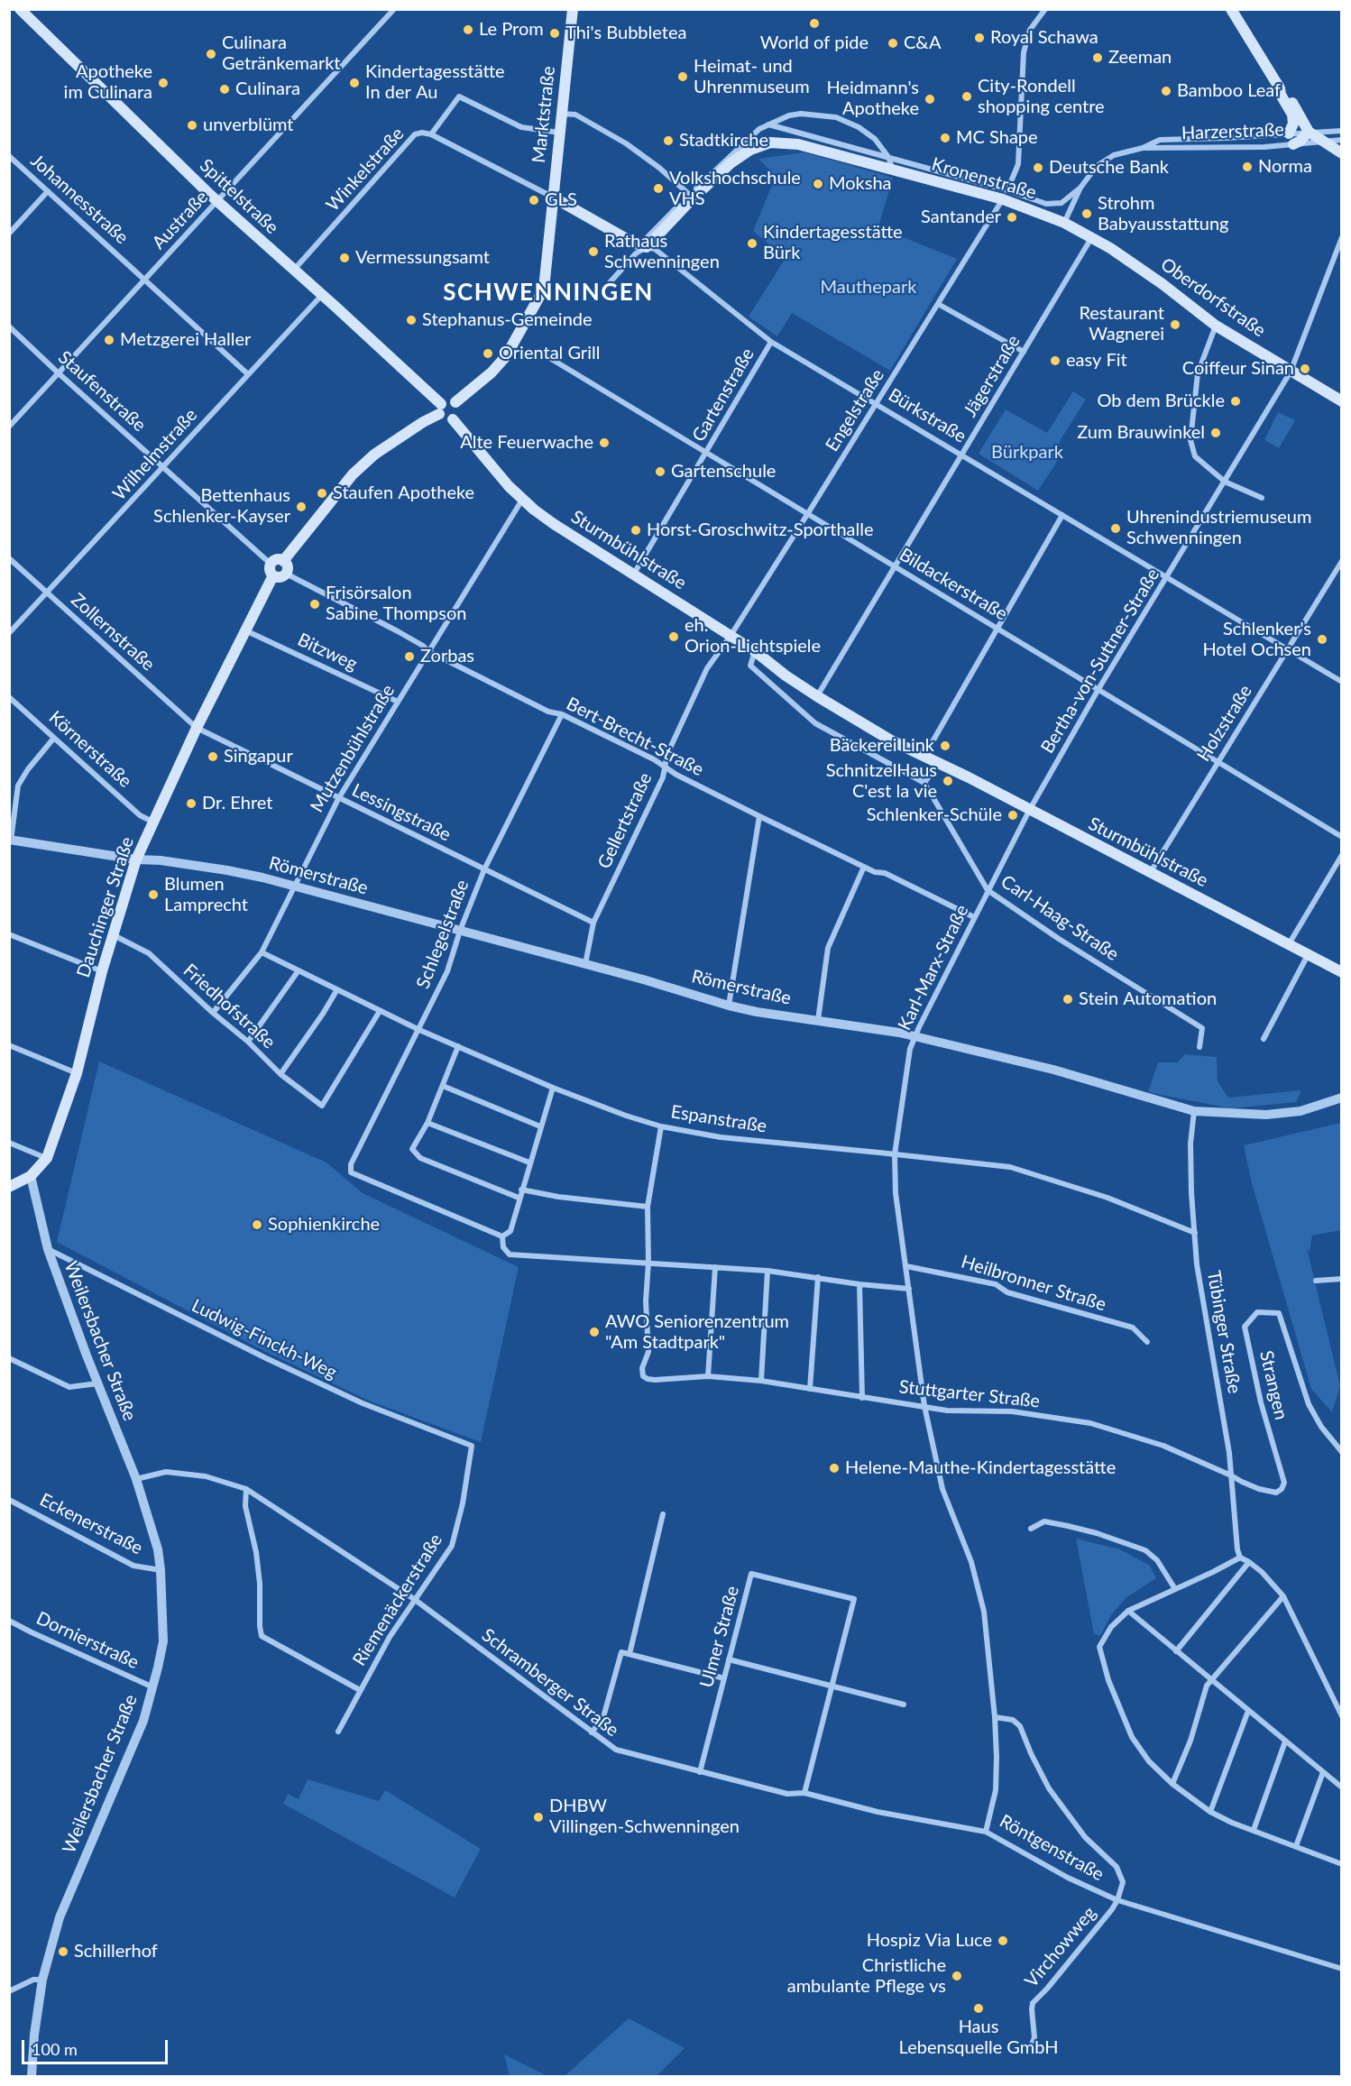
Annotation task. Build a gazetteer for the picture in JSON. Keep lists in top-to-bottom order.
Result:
{
  "streets": {
    "main road": [
      "Marktstraße",
      "Kronenstraße",
      "Spittelstraße",
      "Oberdorfstraße",
      "Sturmbühlstraße",
      "Dauchinger Straße"
    ],
    "street": [
      "Harzerstraße",
      "Winkelstraße",
      "Johannesstraße",
      "Austraße",
      "Jägerstraße",
      "Staufenstraße",
      "Gartenstraße",
      "Engelstraße",
      "Bürkstraße",
      "Wilhelmstraße",
      "Bildackerstraße",
      "Zollernstraße",
      "Bitzweg",
      "Bertha-von-Suttner-Straße",
      "Holzstraße",
      "Bert-Brecht-Straße",
      "Mutzenbühlstraße",
      "Körnerstraße",
      "Lessingstraße",
      "Gellertstraße",
      "Römerstraße",
      "Carl-Haag-Straße",
      "Schlegelstraße",
      "Karl-Marx-Straße",
      "Friedhofstraße",
      "Espanstraße",
      "Heilbronner Straße",
      "Tübinger Straße",
      "Ludwig-Finckh-Weg",
      "Weilersbacher Straße",
      "Strangen",
      "Stuttgarter Straße",
      "Eckenerstraße",
      "Riemenäckerstraße",
      "Ulmer Straße",
      "Dornierstraße",
      "Schramberger Straße",
      "Röntgenstraße",
      "Virchowweg"
    ]
  },
  "crossings": [
    ["Marktstraße", "Winkelstraße"],
    ["Marktstraße", "Spittelstraße"],
    ["Marktstraße", "Sturmbühlstraße"],
    ["Harzerstraße", "Kronenstraße"],
    ["Harzerstraße", "Oberdorfstraße"],
    ["Winkelstraße", "Spittelstraße"],
    ["Kronenstraße", "Oberdorfstraße"],
    ["Kronenstraße", "Engelstraße"],
    ["Spittelstraße", "Austraße"],
    ["Spittelstraße", "Wilhelmstraße"],
    ["Spittelstraße", "Sturmbühlstraße"],
    ["Johannesstraße", "Austraße"],
    ["Johannesstraße", "Wilhelmstraße"],
    ["Austraße", "Staufenstraße"],
    ["Oberdorfstraße", "Jägerstraße"],
    ["Oberdorfstraße", "Bertha-von-Suttner-Straße"],
    ["Jägerstraße", "Bürkstraße"],
    ["Jägerstraße", "Sturmbühlstraße"],
    ["Jägerstraße", "Bildackerstraße"],
    ["Staufenstraße", "Wilhelmstraße"],
    ["Staufenstraße", "Dauchinger Straße"],
    ["Gartenstraße", "Bürkstraße"],
    ["Gartenstraße", "Sturmbühlstraße"],
    ["Gartenstraße", "Bildackerstraße"],
    ["Engelstraße", "Bürkstraße"],
    ["Engelstraße", "Sturmbühlstraße"],
    ["Engelstraße", "Bildackerstraße"],
    ["Engelstraße", "Gellertstraße"],
    ["Bürkstraße", "Bertha-von-Suttner-Straße"],
    ["Bürkstraße", "Holzstraße"],
    ["Wilhelmstraße", "Zollernstraße"],
    ["Sturmbühlstraße", "Bertha-von-Suttner-Straße"],
    ["Sturmbühlstraße", "Holzstraße"],
    ["Sturmbühlstraße", "Mutzenbühlstraße"],
    ["Sturmbühlstraße", "Gellertstraße"],
    ["Sturmbühlstraße", "Karl-Marx-Straße"],
    ["Bildackerstraße", "Bertha-von-Suttner-Straße"],
    ["Bildackerstraße", "Holzstraße"],
    ["Zollernstraße", "Lessingstraße"],
    ["Zollernstraße", "Dauchinger Straße"],
    ["Bitzweg", "Mutzenbühlstraße"],
    ["Bitzweg", "Dauchinger Straße"],
    ["Bertha-von-Suttner-Straße", "Karl-Marx-Straße"],
    ["Bert-Brecht-Straße", "Mutzenbühlstraße"],
    ["Bert-Brecht-Straße", "Gellertstraße"],
    ["Bert-Brecht-Straße", "Schlegelstraße"],
    ["Bert-Brecht-Straße", "Karl-Marx-Straße"],
    ["Mutzenbühlstraße", "Lessingstraße"],
    ["Mutzenbühlstraße", "Römerstraße"],
    ["Mutzenbühlstraße", "Friedhofstraße"],
    ["Mutzenbühlstraße", "Espanstraße"],
    ["Körnerstraße", "Dauchinger Straße"],
    ["Lessingstraße", "Gellertstraße"],
    ["Lessingstraße", "Dauchinger Straße"],
    ["Lessingstraße", "Schlegelstraße"],
    ["Gellertstraße", "Römerstraße"],
    ["Römerstraße", "Dauchinger Straße"],
    ["Römerstraße", "Schlegelstraße"],
    ["Römerstraße", "Karl-Marx-Straße"],
    ["Römerstraße", "Tübinger Straße"],
    ["Dauchinger Straße", "Friedhofstraße"],
    ["Dauchinger Straße", "Weilersbacher Straße"],
    ["Carl-Haag-Straße", "Karl-Marx-Straße"],
    ["Schlegelstraße", "Espanstraße"],
    ["Karl-Marx-Straße", "Espanstraße"],
    ["Karl-Marx-Straße", "Heilbronner Straße"],
    ["Karl-Marx-Straße", "Stuttgarter Straße"],
    ["Karl-Marx-Straße", "Röntgenstraße"],
    ["Friedhofstraße", "Espanstraße"],
    ["Espanstraße", "Tübinger Straße"],
    ["Tübinger Straße", "Stuttgarter Straße"],
    ["Ludwig-Finckh-Weg", "Weilersbacher Straße"],
    ["Ludwig-Finckh-Weg", "Riemenäckerstraße"],
    ["Weilersbacher Straße", "Eckenerstraße"],
    ["Weilersbacher Straße", "Dornierstraße"],
    ["Weilersbacher Straße", "Schramberger Straße"],
    ["Strangen", "Stuttgarter Straße"],
    ["Stuttgarter Straße", "Röntgenstraße"],
    ["Riemenäckerstraße", "Schramberger Straße"],
    ["Ulmer Straße", "Schramberger Straße"],
    ["Schramberger Straße", "Röntgenstraße"],
    ["Röntgenstraße", "Virchowweg"]
  ],
  "districts": ["SCHWENNINGEN"],
  "parks": ["Mauthepark", "Bürkpark"],
  "places": [
    "World of pide",
    "Le Prom",
    "Thi's Bubbletea",
    "Royal Schawa",
    "C&A",
    "Culinara Getränkemarkt",
    "Zeeman",
    "Heimat- und Uhrenmuseum",
    "Apotheke im Culinara",
    "Kindertagesstätte In der Au",
    "Culinara",
    "Bamboo Leaf",
    "City-Rondell shopping centre",
    "Heidmann's Apotheke",
    "unverblümt",
    "MC Shape",
    "Stadtkirche",
    "Norma",
    "Deutsche Bank",
    "Moksha",
    "Volkshochschule VHS",
    "GLS",
    "Strohm Babyausstattung",
    "Santander",
    "Kindertagesstätte Bürk",
    "Rathaus Schwenningen",
    "Vermessungsamt",
    "Stephanus-Gemeinde",
    "Restaurant Wagnerei",
    "Metzgerei Haller",
    "Oriental Grill",
    "easy Fit",
    "Coiffeur Sinan",
    "Ob dem Brückle",
    "Zum Brauwinkel",
    "Alte Feuerwache",
    "Gartenschule",
    "Staufen Apotheke",
    "Bettenhaus Schlenker-Kayser",
    "Uhrenindustriemuseum Schwenningen",
    "Horst-Groschwitz-Sporthalle",
    "Frisörsalon Sabine Thompson",
    "eh. Orion-Lichtspiele",
    "Schlenker's Hotel Ochsen",
    "Zorbas",
    "Bäckerei Link",
    "Singapur",
    "SchnitzelHaus C'est la vie",
    "Dr. Ehret",
    "Schlenker-Schüle",
    "Blumen Lamprecht",
    "Stein Automation",
    "Sophienkirche",
    "AWO Seniorenzentrum \"Am Stadtpark\"",
    "Helene-Mauthe-Kindertagesstätte",
    "DHBW Villingen-Schwenningen",
    "Hospiz Via Luce",
    "Schillerhof",
    "Christliche ambulante Pflege vs",
    "Haus Lebensquelle GmbH"
  ],
  "scale_bar": "100 m"
}
